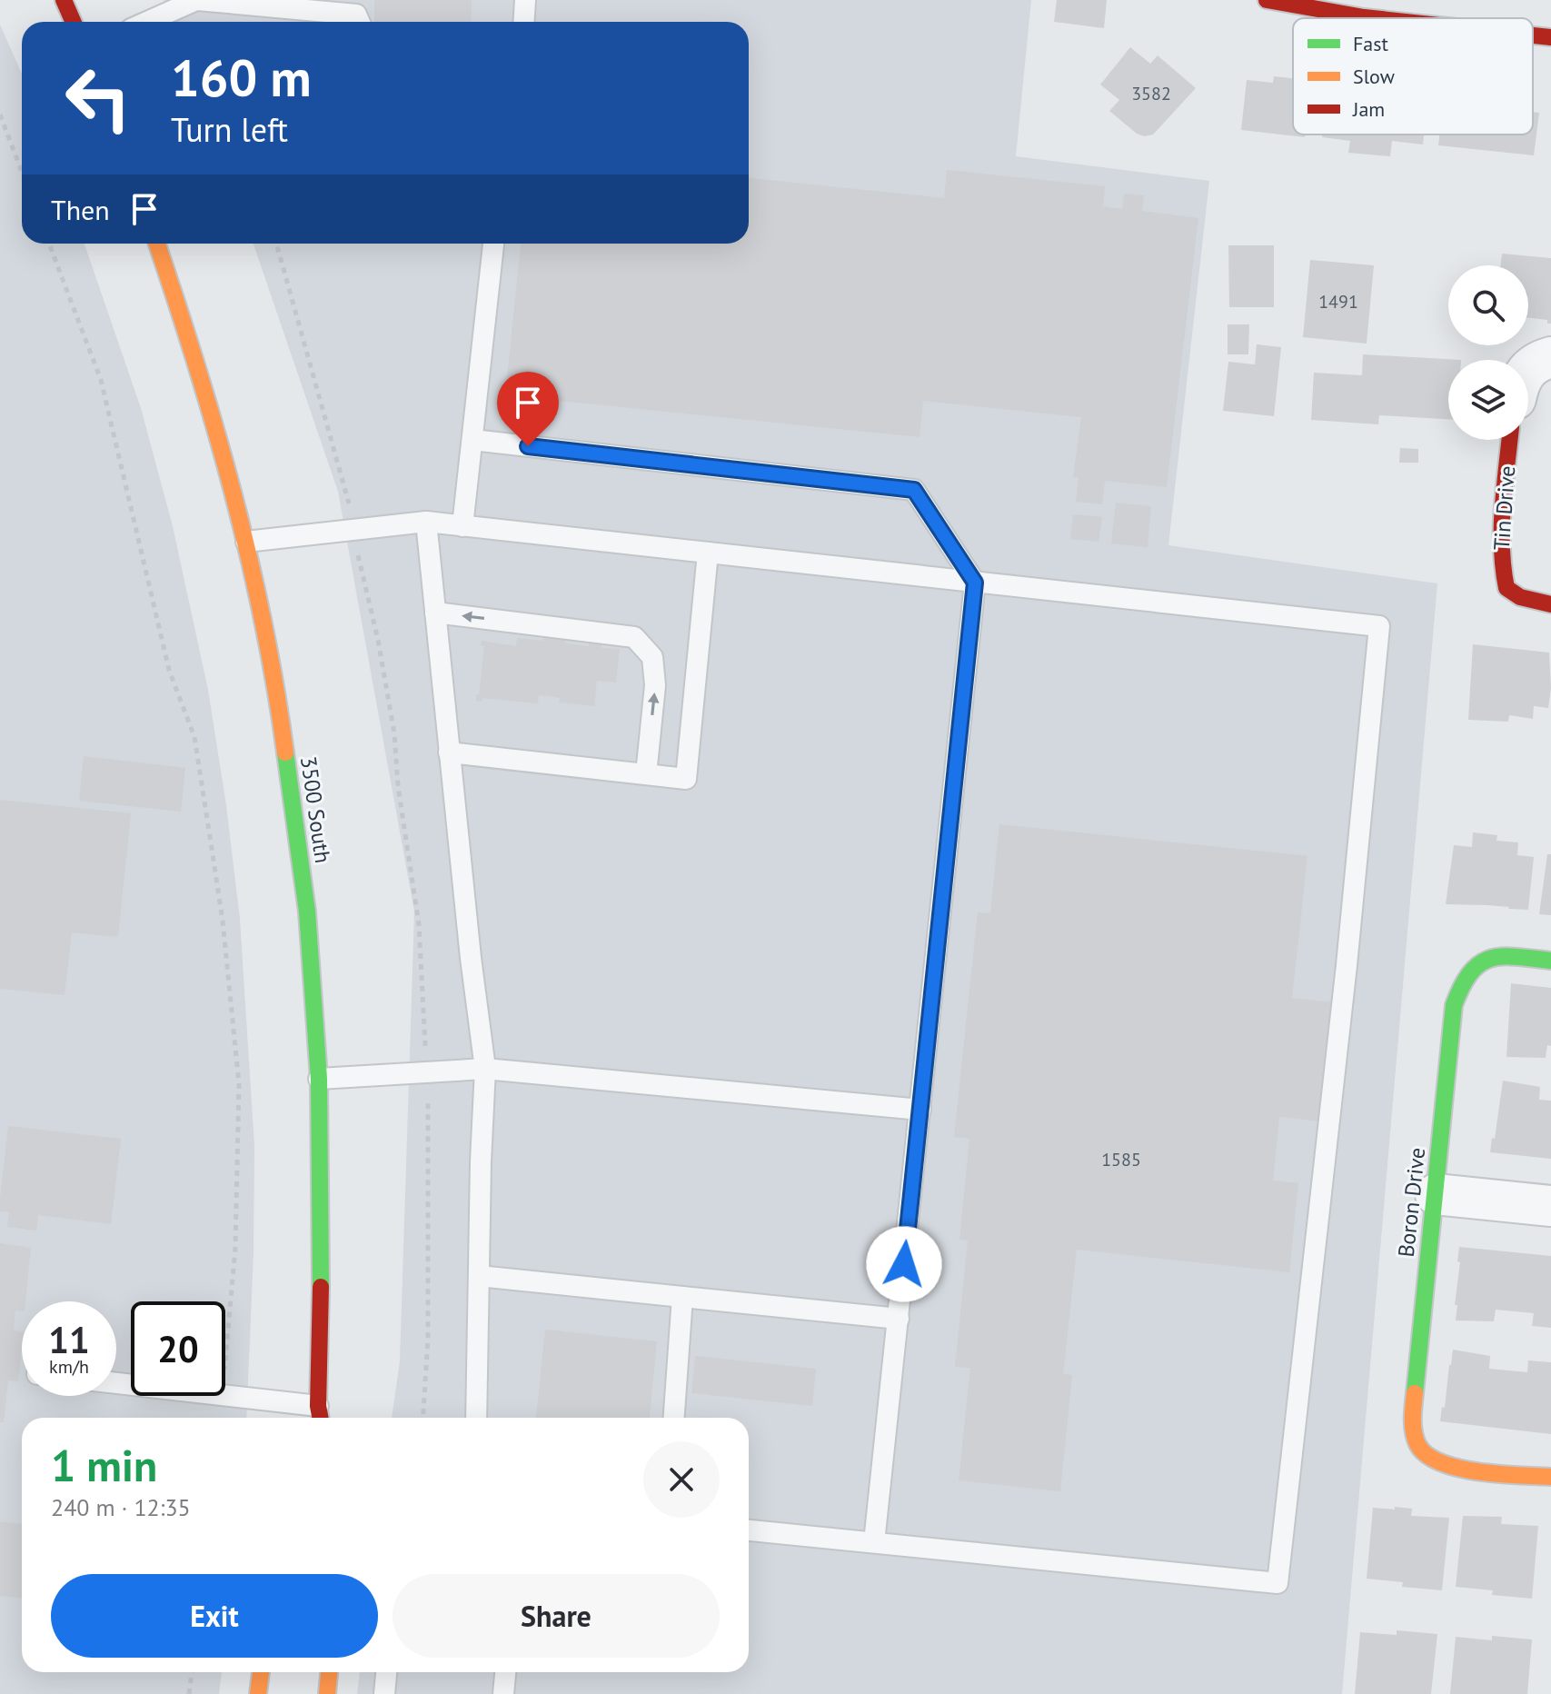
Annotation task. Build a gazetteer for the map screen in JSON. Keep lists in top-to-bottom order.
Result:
{
  "streets": {
    "main road": ["Tin Drive", "3500 South", "Boron Drive"]
  },
  "house_numbers": ["3582", "1491", "1585"],
  "legend": ["Fast", "Slow", "Jam"],
  "page": {
    "turn": ["160 m", "Turn left"],
    "then": "Then",
    "speed": "11 km/h",
    "limit": "20",
    "heading": ["1 min", "240 m · 12:35"],
    "buttons": ["Exit", "Share"]
  }
}
